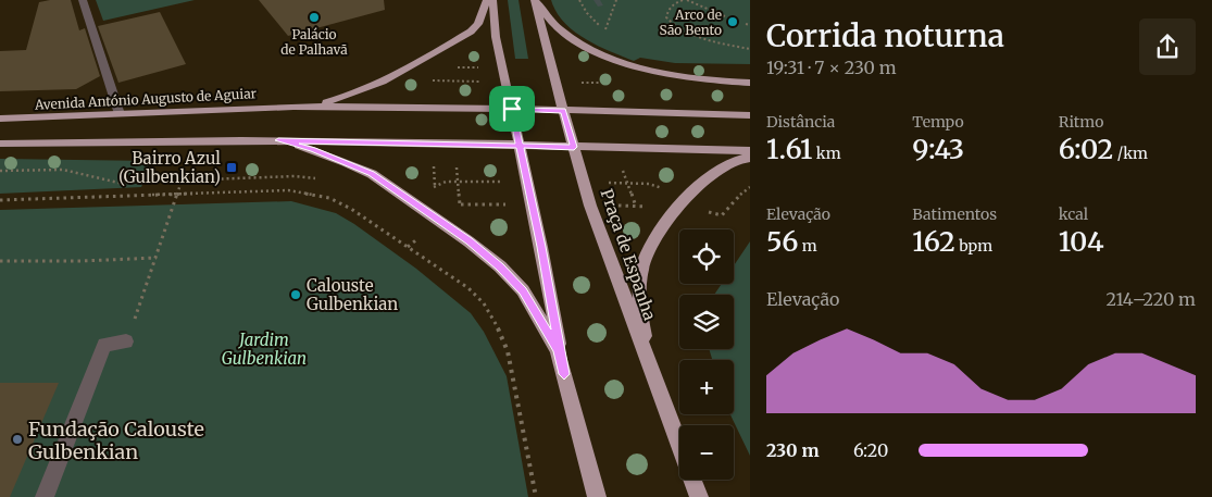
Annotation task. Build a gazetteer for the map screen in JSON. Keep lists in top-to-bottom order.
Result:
{
  "streets": {
    "main road": ["Avenida António Augusto de Aguiar", "Praça de Espanha"]
  },
  "parks": ["Jardim Gulbenkian"],
  "places": {
    "other": [
      "Palácio de Palhavã",
      "Arco de São Bento",
      "Calouste Gulbenkian",
      "Fundação Calouste Gulbenkian"
    ],
    "transit": ["Bairro Azul (Gulbenkian)"]
  },
  "page": {
    "heading": ["Corrida noturna", "19:31 · 7 × 230 m"],
    "stats": [
      ["Distância", "1.61 km"],
      ["Tempo", "9:43"],
      ["Ritmo", "6:02 /km"],
      ["Elevação", "56 m"],
      ["Batimentos", "162 bpm"],
      ["kcal", "104"]
    ],
    "map_buttons": ["+", "−"],
    "chart": ["Elevação", "214–220 m"],
    "list": [
      {
        "name": "230 m",
        "note": "6:20"
      }
    ]
  }
}
